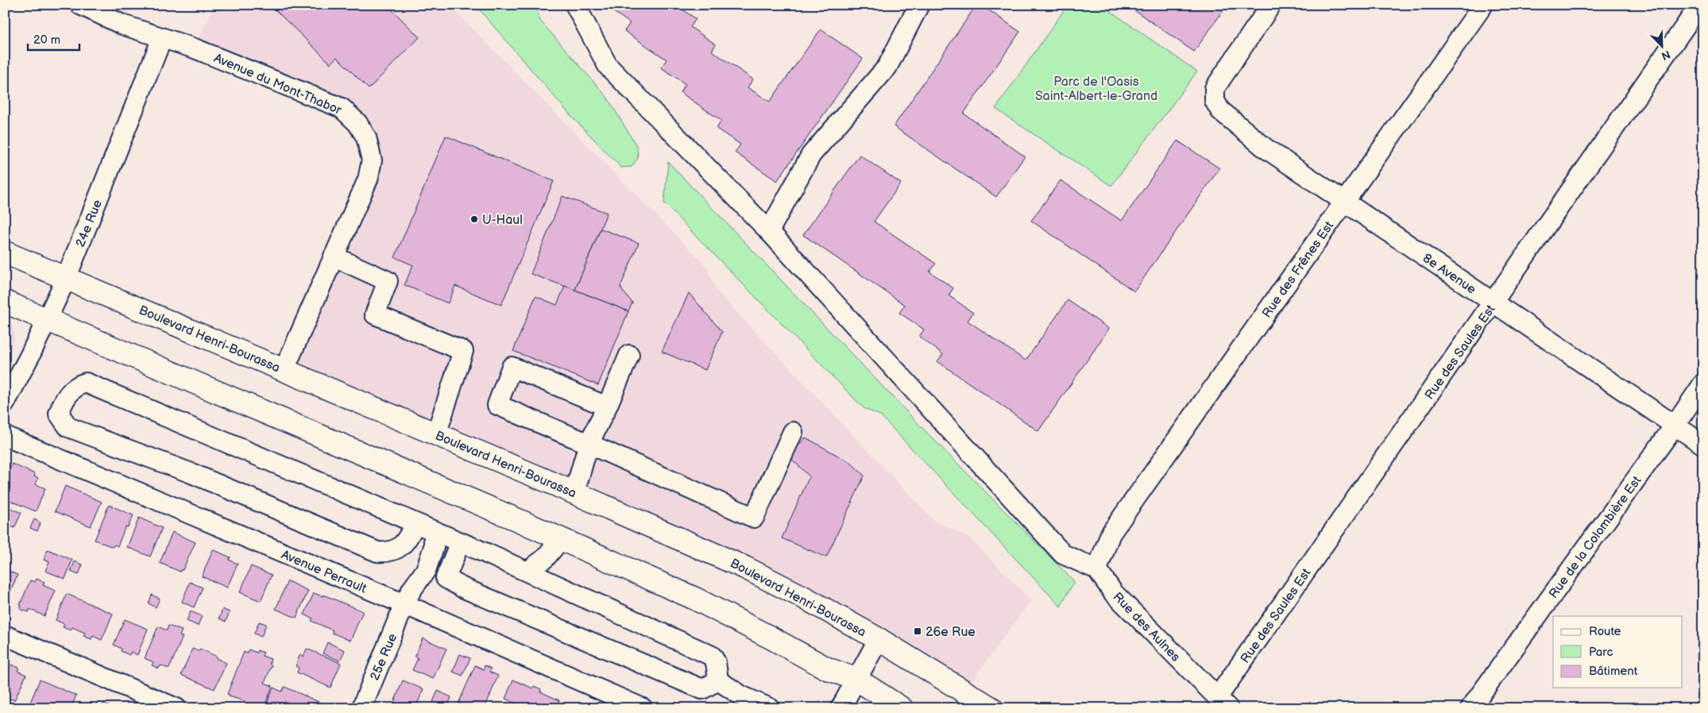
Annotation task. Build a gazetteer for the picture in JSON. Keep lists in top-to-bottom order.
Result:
{
  "streets": {
    "main road": ["Boulevard Henri-Bourassa"],
    "street": [
      "Avenue du Mont-Thabor",
      "24e Rue",
      "Rue des Frênes Est",
      "8e Avenue",
      "Rue des Saules Est",
      "Rue de la Colombière Est",
      "Avenue Perrault",
      "Rue des Aulnes",
      "25e Rue"
    ]
  },
  "crossings": [
    ["Avenue du Mont-Thabor", "24e Rue"],
    ["Avenue du Mont-Thabor", "Boulevard Henri-Bourassa"],
    ["24e Rue", "Boulevard Henri-Bourassa"],
    ["Rue des Frênes Est", "8e Avenue"],
    ["Rue des Frênes Est", "Rue des Aulnes"],
    ["8e Avenue", "Rue des Saules Est"],
    ["8e Avenue", "Rue de la Colombière Est"],
    ["Rue des Saules Est", "Rue des Aulnes"],
    ["Avenue Perrault", "25e Rue"]
  ],
  "parks": ["Parc de l'Oasis Saint-Albert-le-Grand"],
  "places": {
    "other": ["U-Haul"],
    "transit": ["26e Rue"]
  },
  "legend": ["Route", "Parc", "Bâtiment"],
  "scale_bar": "20 m",
  "north": "bottom right"
}
